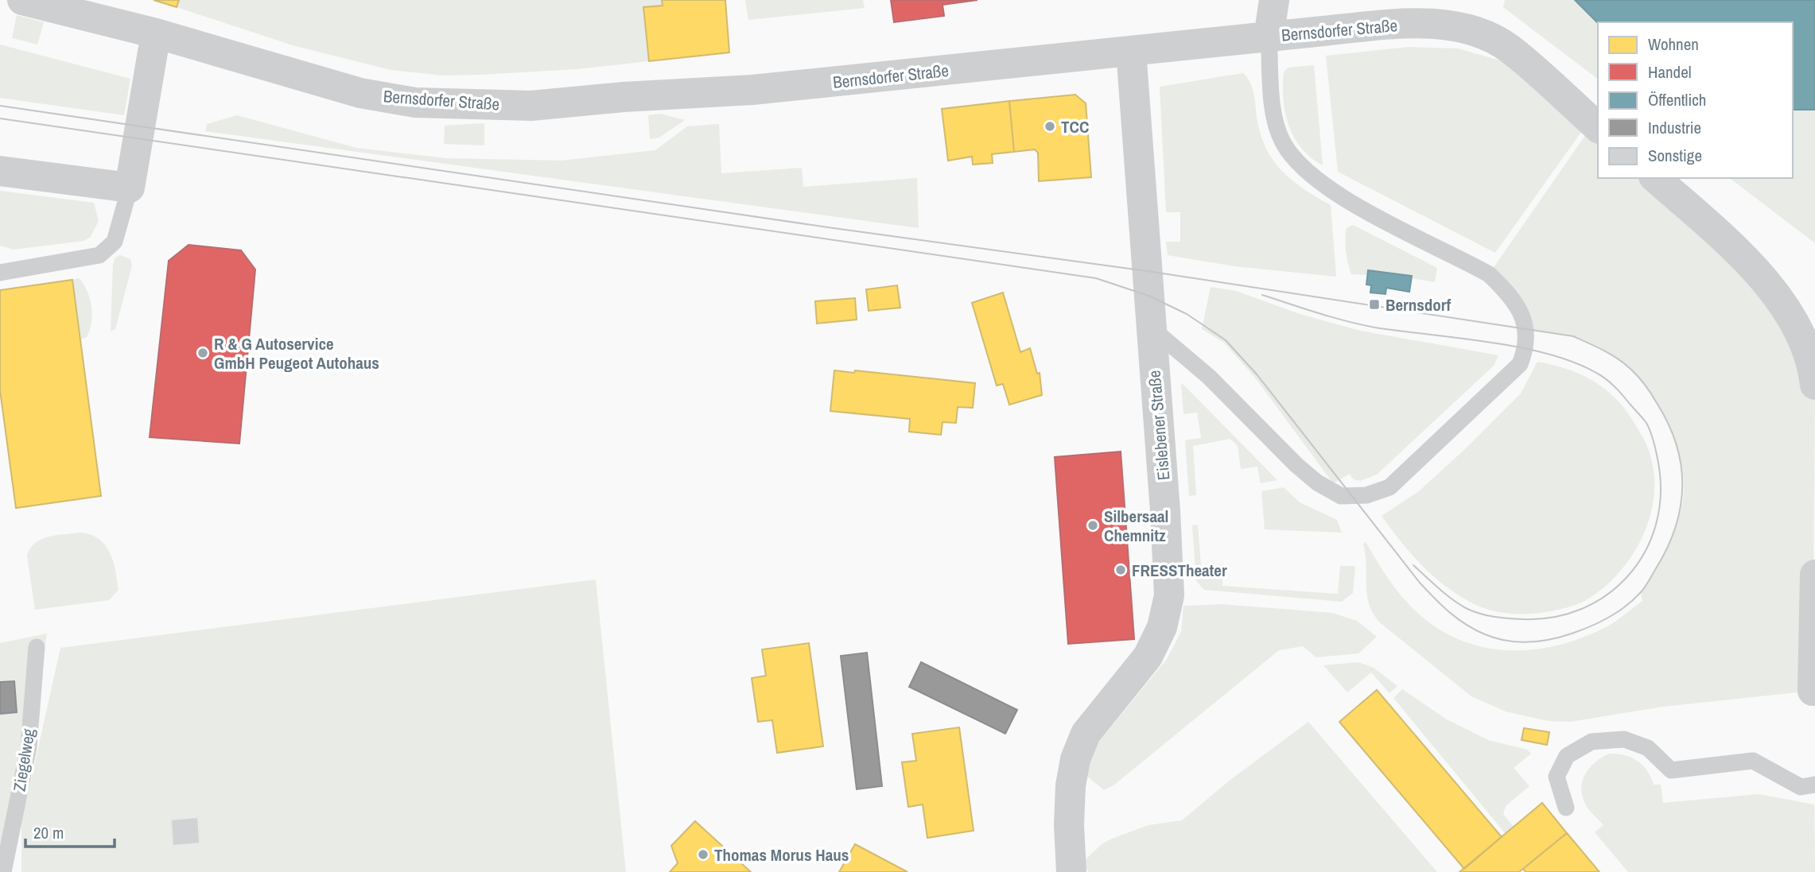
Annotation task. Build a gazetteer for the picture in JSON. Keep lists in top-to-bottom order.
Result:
{
  "streets": {
    "street": ["Bernsdorfer Straße", "Eislebener Straße"],
    "lane": ["Ziegelweg"]
  },
  "crossings": [
    ["Bernsdorfer Straße", "Eislebener Straße"]
  ],
  "places": {
    "other": [
      "TCC",
      "R & G Autoservice GmbH Peugeot Autohaus",
      "Silbersaal Chemnitz",
      "FRESSTheater",
      "Thomas Morus Haus"
    ],
    "transit": ["Bernsdorf"]
  },
  "legend": [
    "Wohnen",
    "Handel",
    "Öffentlich",
    "Industrie",
    "Sonstige"
  ],
  "scale_bar": "20 m"
}
